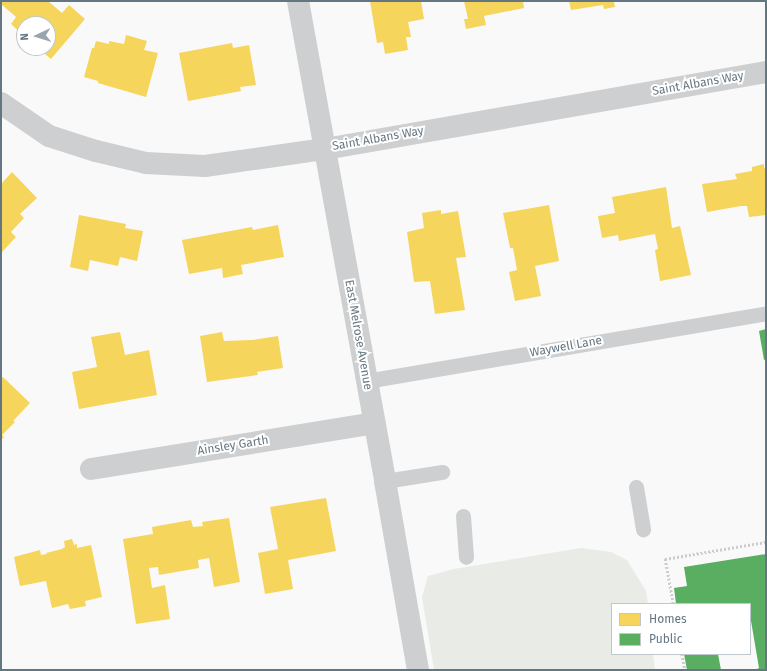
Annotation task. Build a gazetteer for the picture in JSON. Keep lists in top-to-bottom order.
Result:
{
  "streets": {
    "street": ["Saint Albans Way", "East Melrose Avenue", "Ainsley Garth"],
    "lane": ["Waywell Lane"]
  },
  "crossings": [
    ["Saint Albans Way", "East Melrose Avenue"],
    ["East Melrose Avenue", "Waywell Lane"],
    ["East Melrose Avenue", "Ainsley Garth"]
  ],
  "legend": ["Homes", "Public"],
  "north": "left"
}
